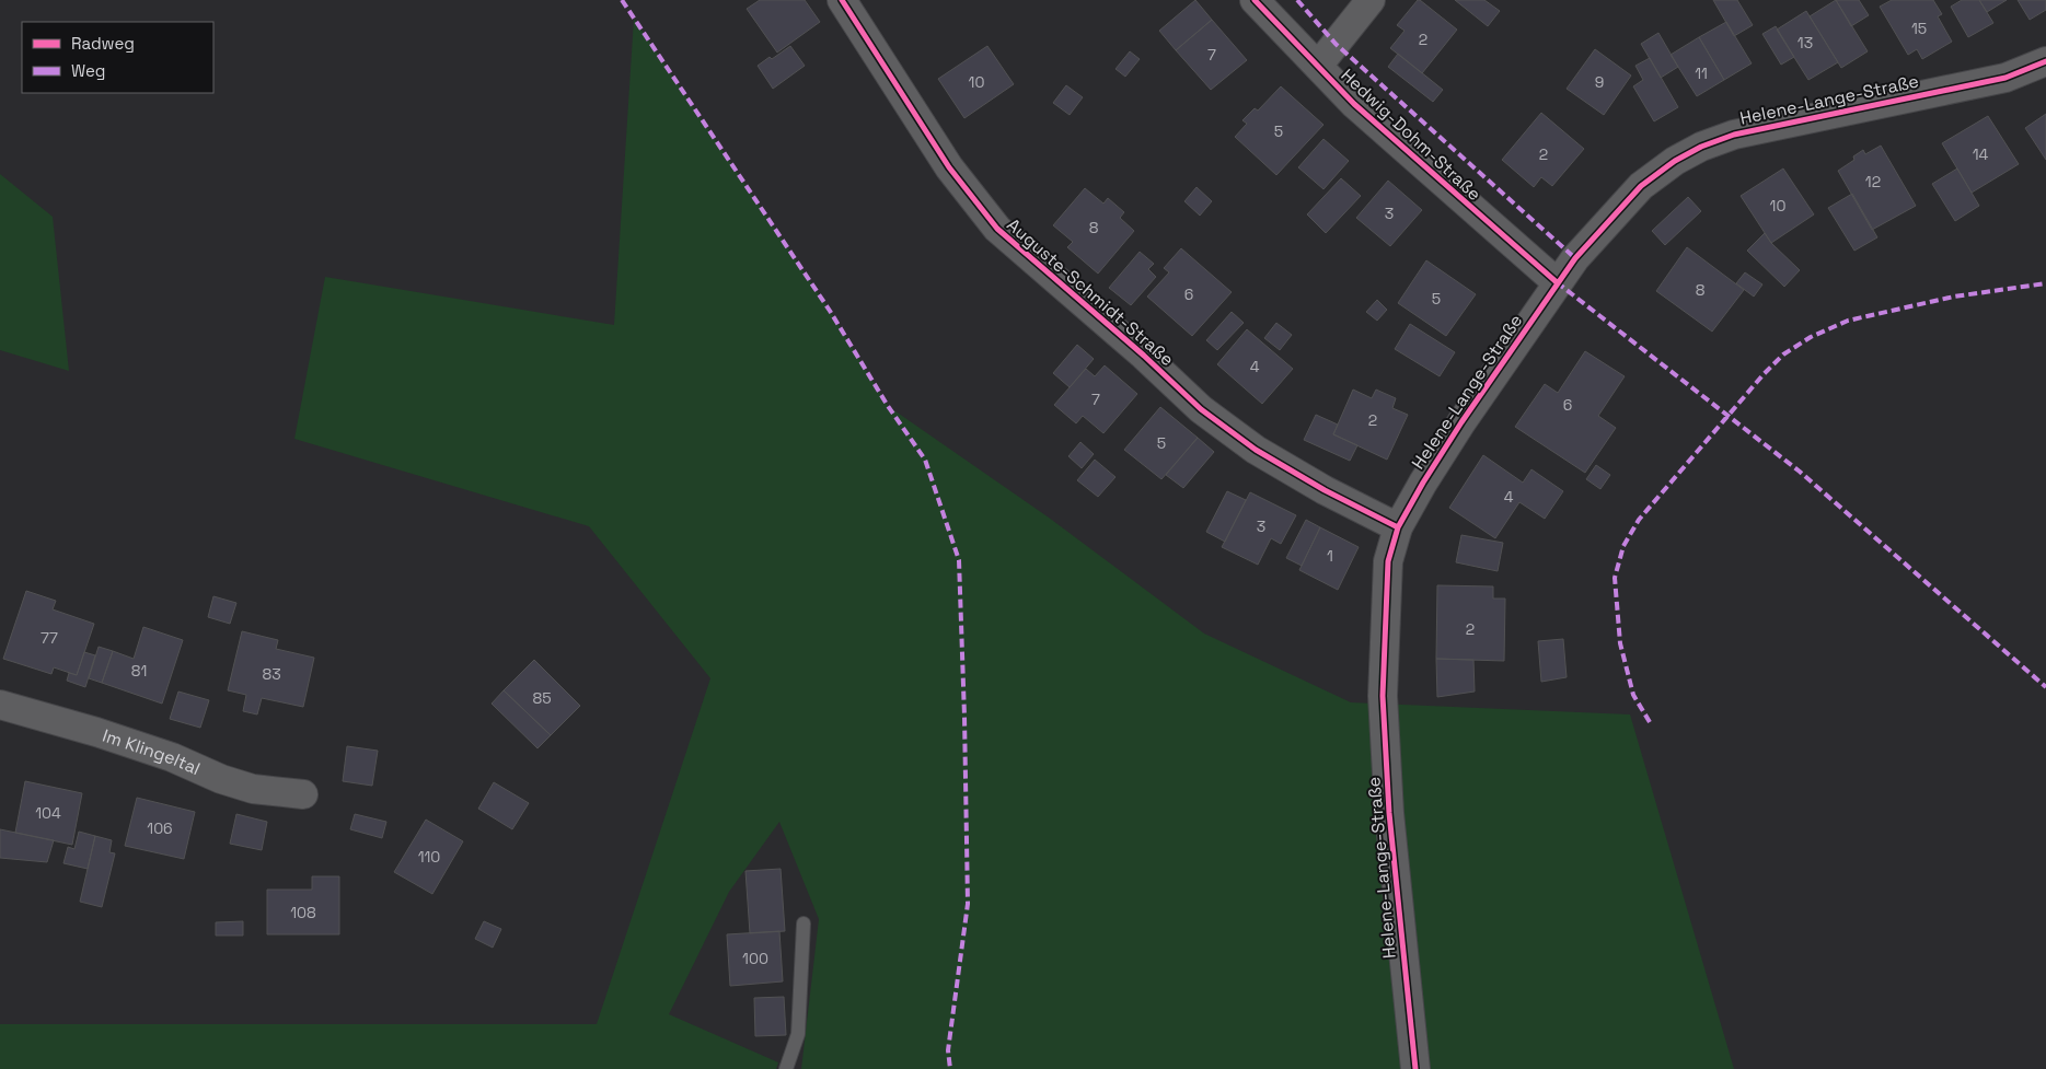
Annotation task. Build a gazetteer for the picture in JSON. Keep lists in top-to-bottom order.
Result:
{
  "streets": {
    "street": [
      "Helene-Lange-Straße",
      "Hedwig-Dohm-Straße",
      "Auguste-Schmidt-Straße",
      "Im Klingeltal"
    ]
  },
  "crossings": [
    ["Helene-Lange-Straße", "Hedwig-Dohm-Straße"],
    ["Helene-Lange-Straße", "Auguste-Schmidt-Straße"]
  ],
  "house_numbers": [
    "15",
    "2",
    "13",
    "7",
    "11",
    "10",
    "9",
    "5",
    "2",
    "14",
    "12",
    "10",
    "3",
    "8",
    "8",
    "6",
    "5",
    "4",
    "7",
    "6",
    "2",
    "5",
    "4",
    "3",
    "1",
    "2",
    "77",
    "81",
    "83",
    "85",
    "104",
    "106",
    "110",
    "108",
    "100"
  ],
  "legend": ["Radweg", "Weg"]
}
